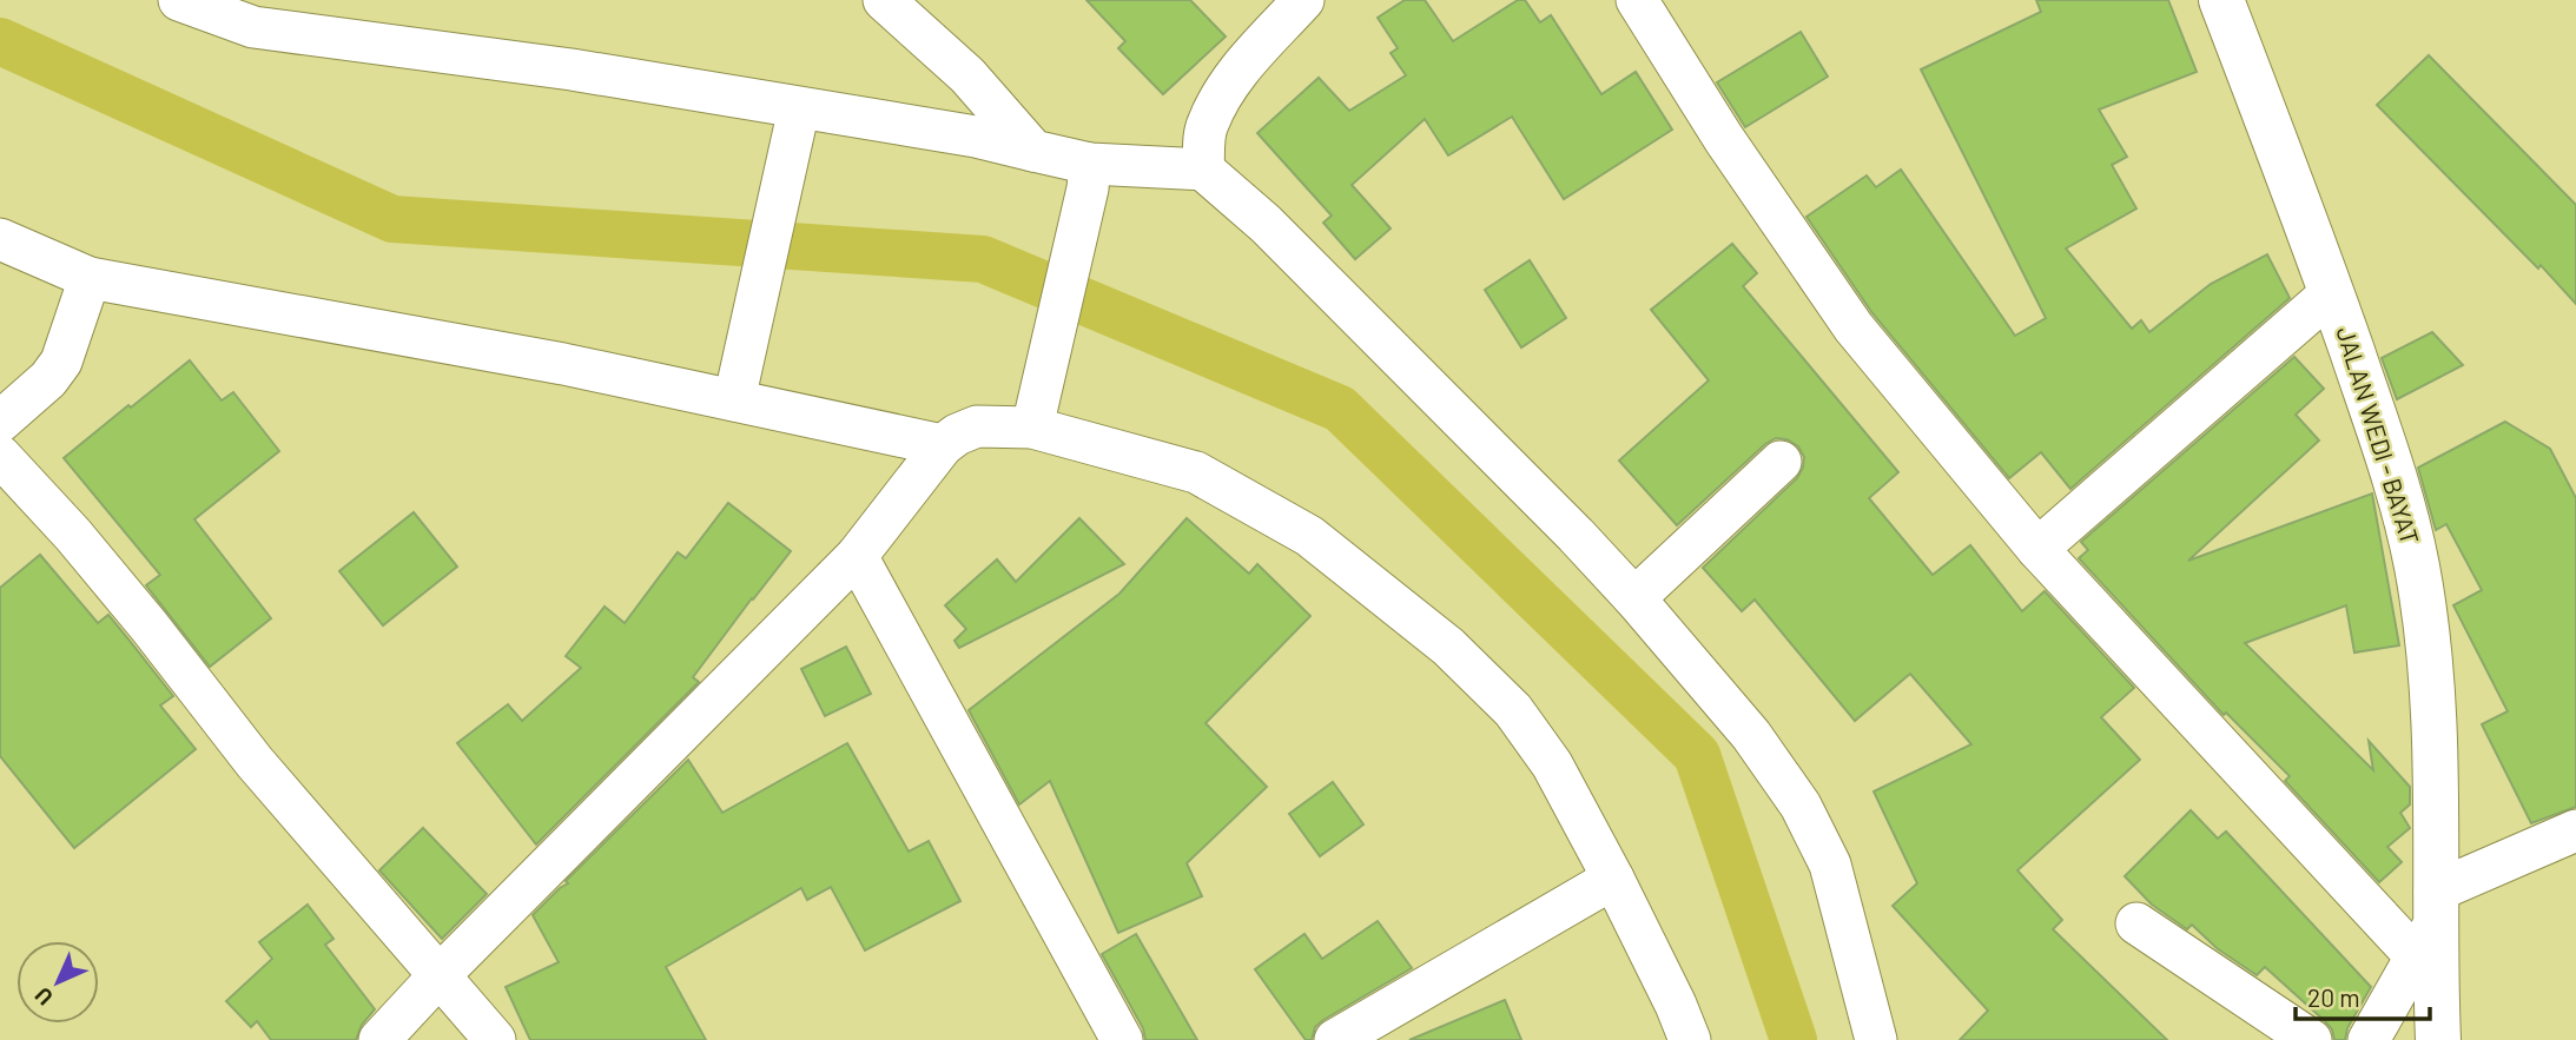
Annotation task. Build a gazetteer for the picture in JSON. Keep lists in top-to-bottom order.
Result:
{
  "streets": {
    "main road": ["JALAN WEDI - BAYAT"]
  },
  "scale_bar": "20 m",
  "north": "bottom left"
}
